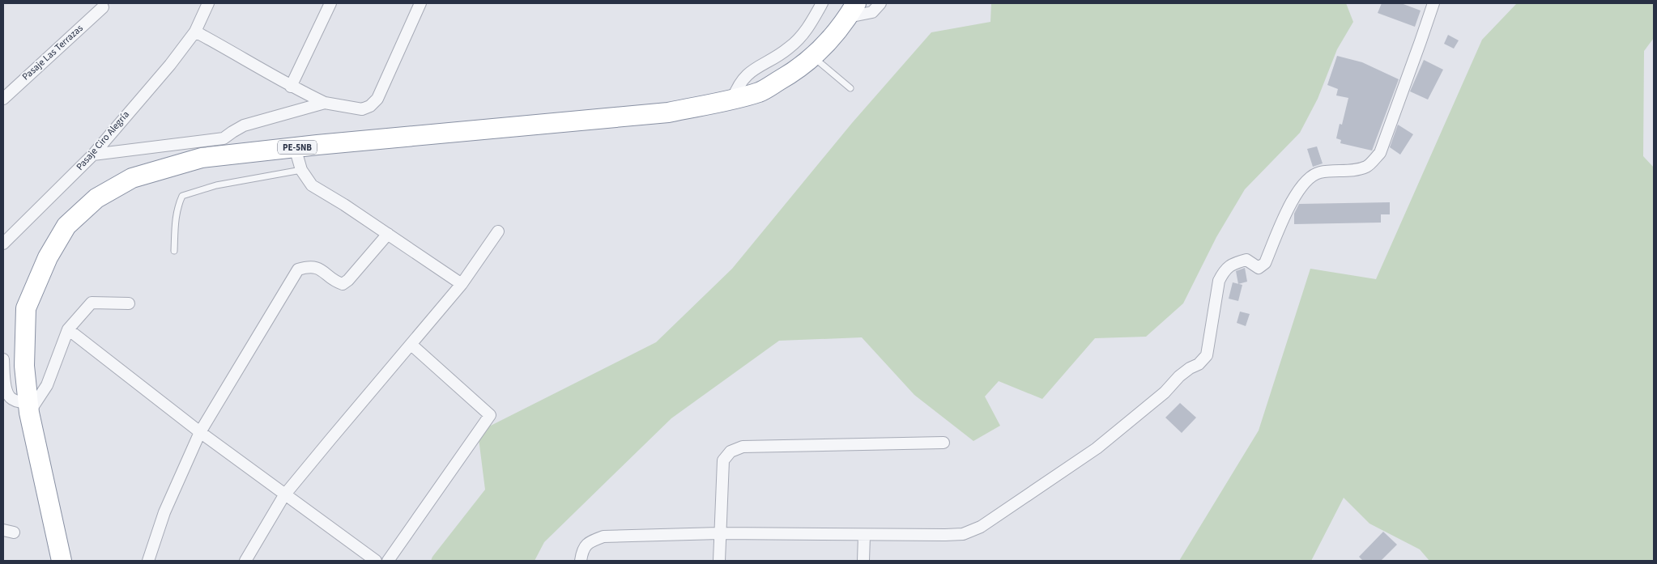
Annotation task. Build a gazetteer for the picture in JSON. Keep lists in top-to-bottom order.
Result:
{
  "streets": {
    "highway": ["PE-5NB"],
    "street": ["Pasaje Las Terrazas", "Pasaje Ciro Alegría"]
  }
}
